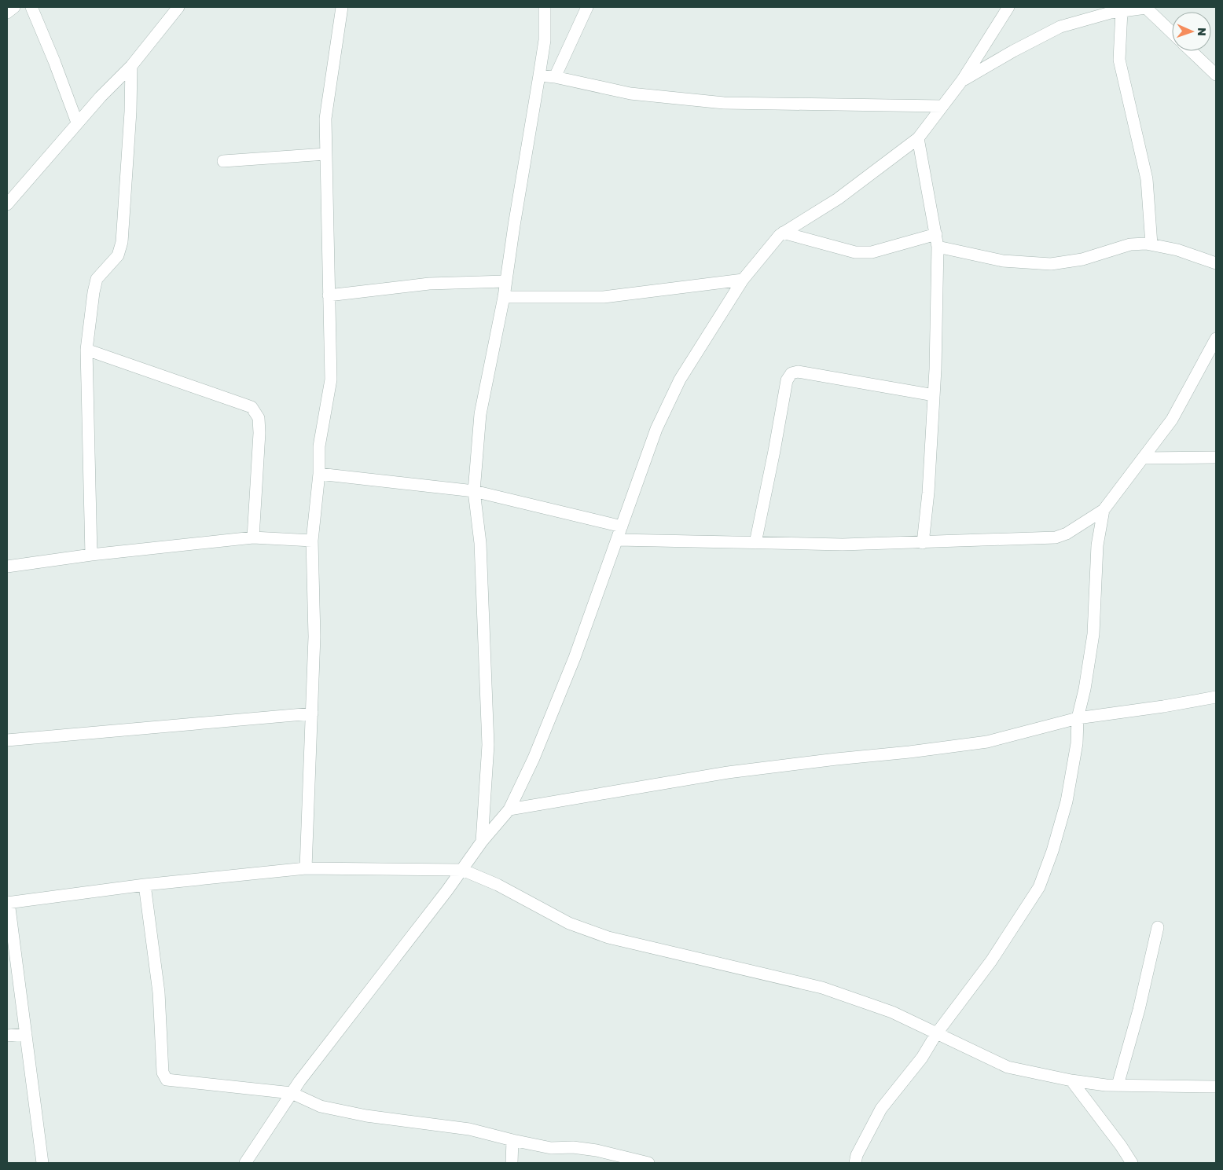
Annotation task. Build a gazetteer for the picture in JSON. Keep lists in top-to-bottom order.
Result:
{
  "north": "right"
}
